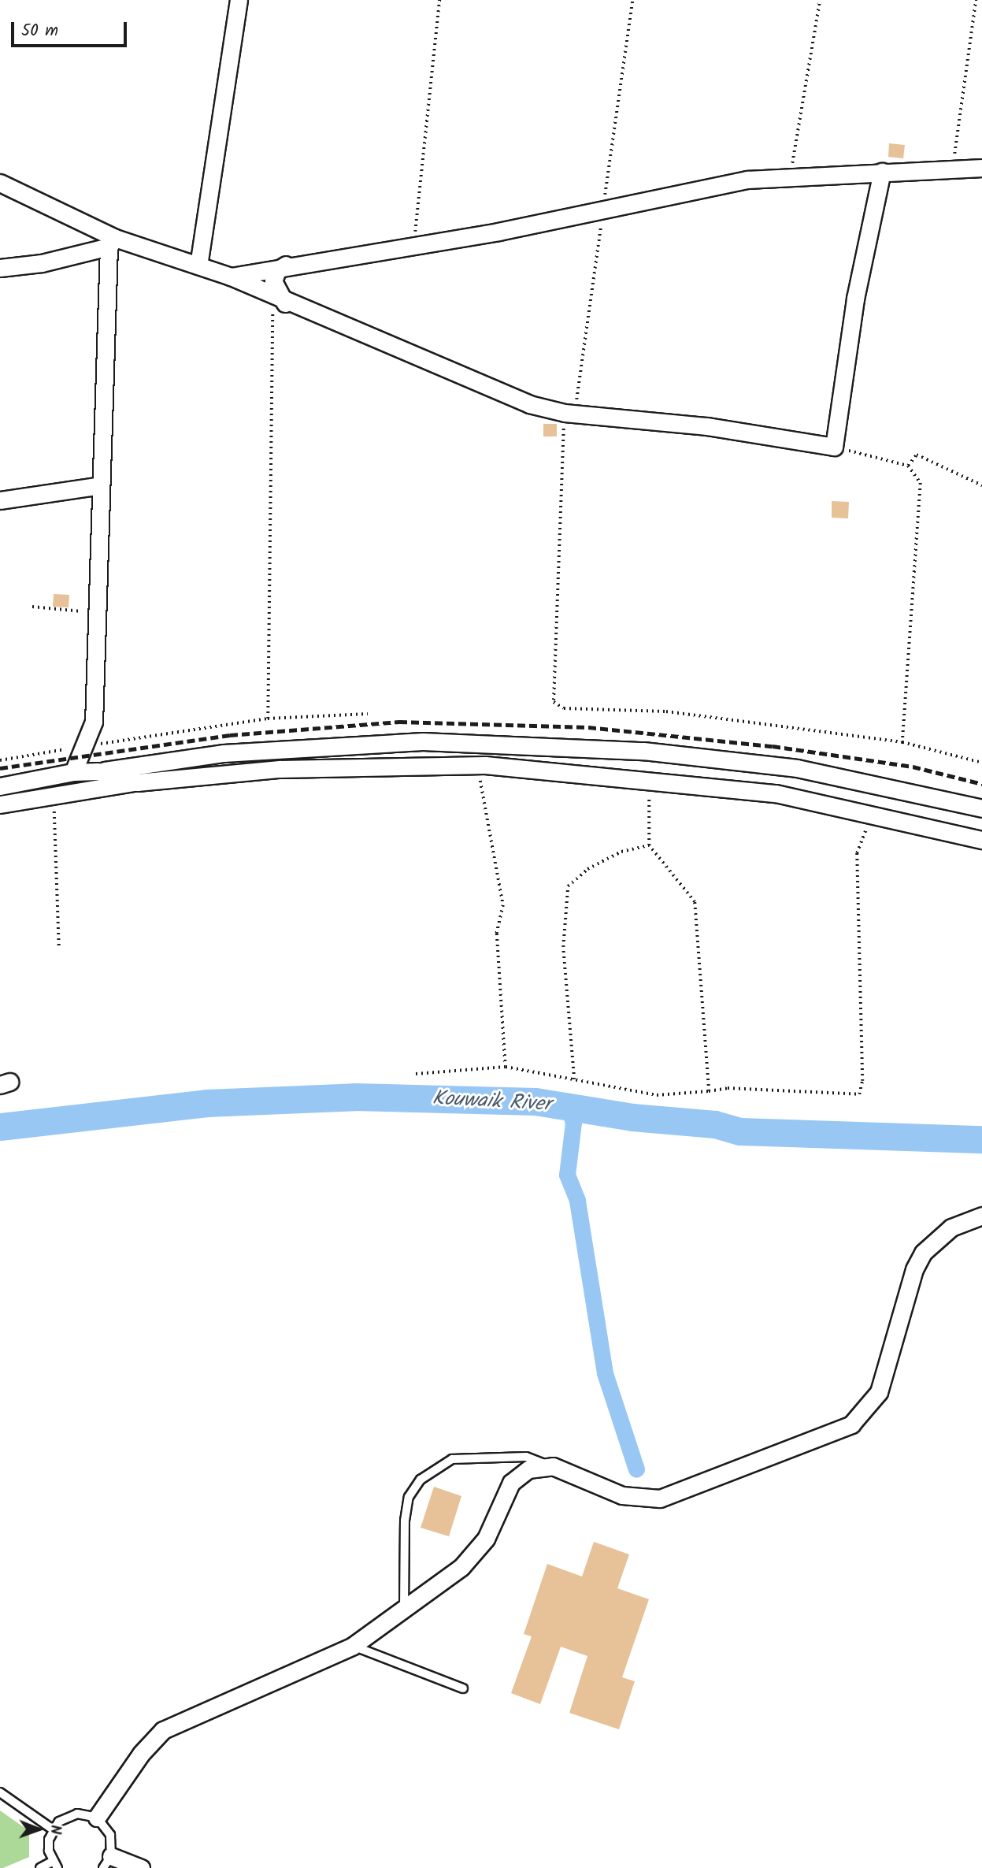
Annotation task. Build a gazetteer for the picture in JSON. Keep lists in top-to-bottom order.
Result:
{
  "water": ["Kouwaik River"],
  "scale_bar": "50 m",
  "north": "right"
}
